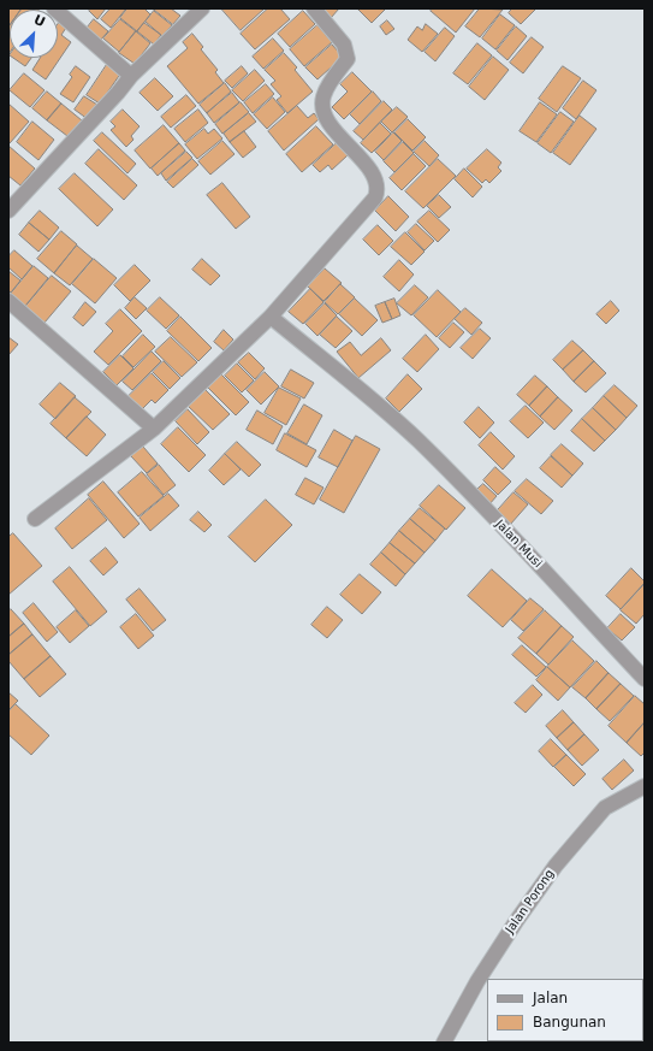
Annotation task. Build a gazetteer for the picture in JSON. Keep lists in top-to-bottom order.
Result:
{
  "streets": {
    "street": ["Jalan Musi", "Jalan Porong"]
  },
  "legend": ["Jalan", "Bangunan"],
  "north": "top right"
}
